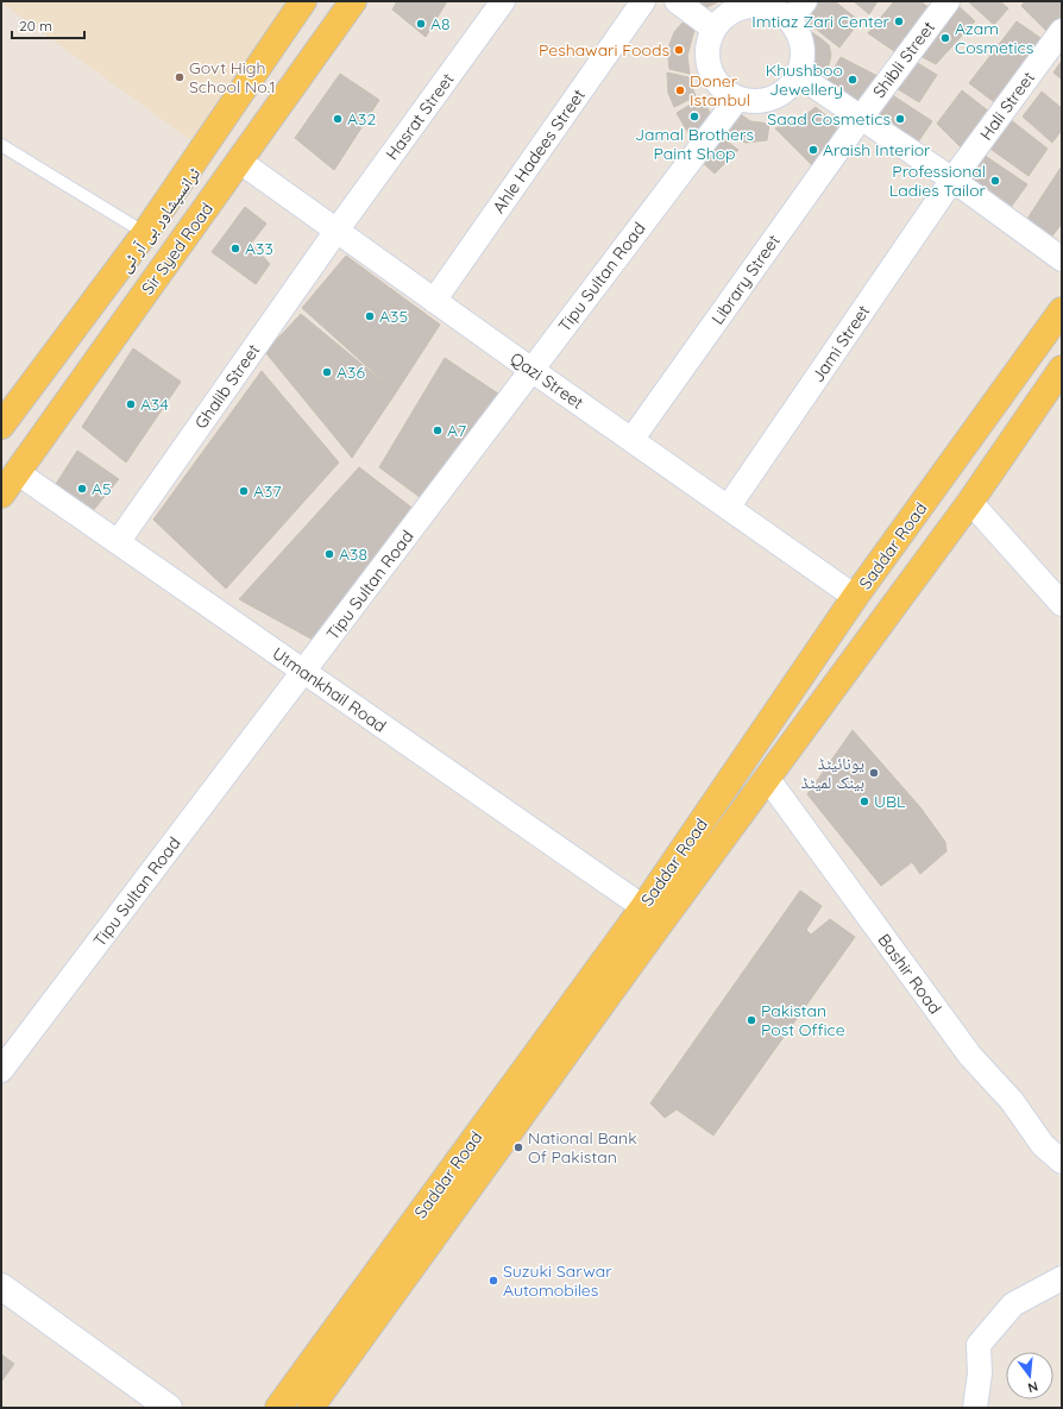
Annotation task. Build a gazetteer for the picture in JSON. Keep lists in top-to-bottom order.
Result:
{
  "streets": {
    "main road": ["Sir Syed Road", "Saddar Road"],
    "street": [
      "Shibli Street",
      "Hali Street",
      "Hasrat Street",
      "Ahle Hadees Street",
      "Tipu Sultan Road",
      "Library Street",
      "Jami Street",
      "Qazi Street",
      "Ghalib Street",
      "Utmankhail Road",
      "Bashir Road"
    ],
    "lane": ["ٹرانسپشاور بی آر ٹی"]
  },
  "crossings": [
    ["Shibli Street", "Library Street"],
    ["Hali Street", "Jami Street"],
    ["Hasrat Street", "Qazi Street"],
    ["Hasrat Street", "Ghalib Street"],
    ["Ahle Hadees Street", "Qazi Street"],
    ["ٹرانسپشاور بی آر ٹی", "Sir Syed Road"],
    ["Sir Syed Road", "Qazi Street"],
    ["Sir Syed Road", "Utmankhail Road"],
    ["Tipu Sultan Road", "Qazi Street"],
    ["Tipu Sultan Road", "Utmankhail Road"],
    ["Library Street", "Qazi Street"],
    ["Jami Street", "Qazi Street"],
    ["Qazi Street", "Ghalib Street"],
    ["Qazi Street", "Saddar Road"],
    ["Ghalib Street", "Utmankhail Road"],
    ["Saddar Road", "Utmankhail Road"],
    ["Saddar Road", "Bashir Road"]
  ],
  "places": [
    "Imtiaz Zari Center",
    "A8",
    "Azam Cosmetics",
    "Peshawari Foods",
    "Govt High School No.1",
    "Khushboo Jewellery",
    "Doner Istanbul",
    "Jamal Brothers Paint Shop",
    "A32",
    "Saad Cosmetics",
    "Araish Interior",
    "Professional Ladies Tailor",
    "A33",
    "A35",
    "A36",
    "A34",
    "A7",
    "A5",
    "A37",
    "A38",
    "یونائیٹڈ بینک لمیٹڈ",
    "UBL",
    "Pakistan Post Office",
    "National Bank Of Pakistan",
    "Suzuki Sarwar Automobiles"
  ],
  "scale_bar": "20 m",
  "north": "bottom"
}
